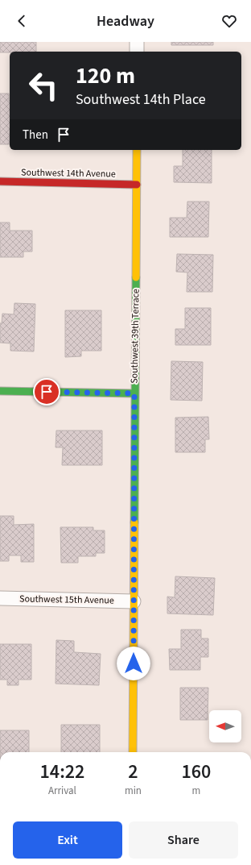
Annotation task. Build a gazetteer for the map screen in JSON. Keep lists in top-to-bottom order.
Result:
{
  "streets": {
    "street": ["Southwest 14th Avenue", "Southwest 39th Terrace", "Southwest 15th Avenue"]
  },
  "crossings": [
    ["Southwest 14th Avenue", "Southwest 39th Terrace"],
    ["Southwest 39th Terrace", "Southwest 15th Avenue"]
  ],
  "north": "left",
  "page": {
    "header": "Headway",
    "turn": ["120 m", "Southwest 14th Place"],
    "then": "Then",
    "eta": [
      "14:22",
      "Arrival",
      "2",
      "min",
      "160",
      "m"
    ],
    "buttons": ["Exit", "Share"]
  }
}
